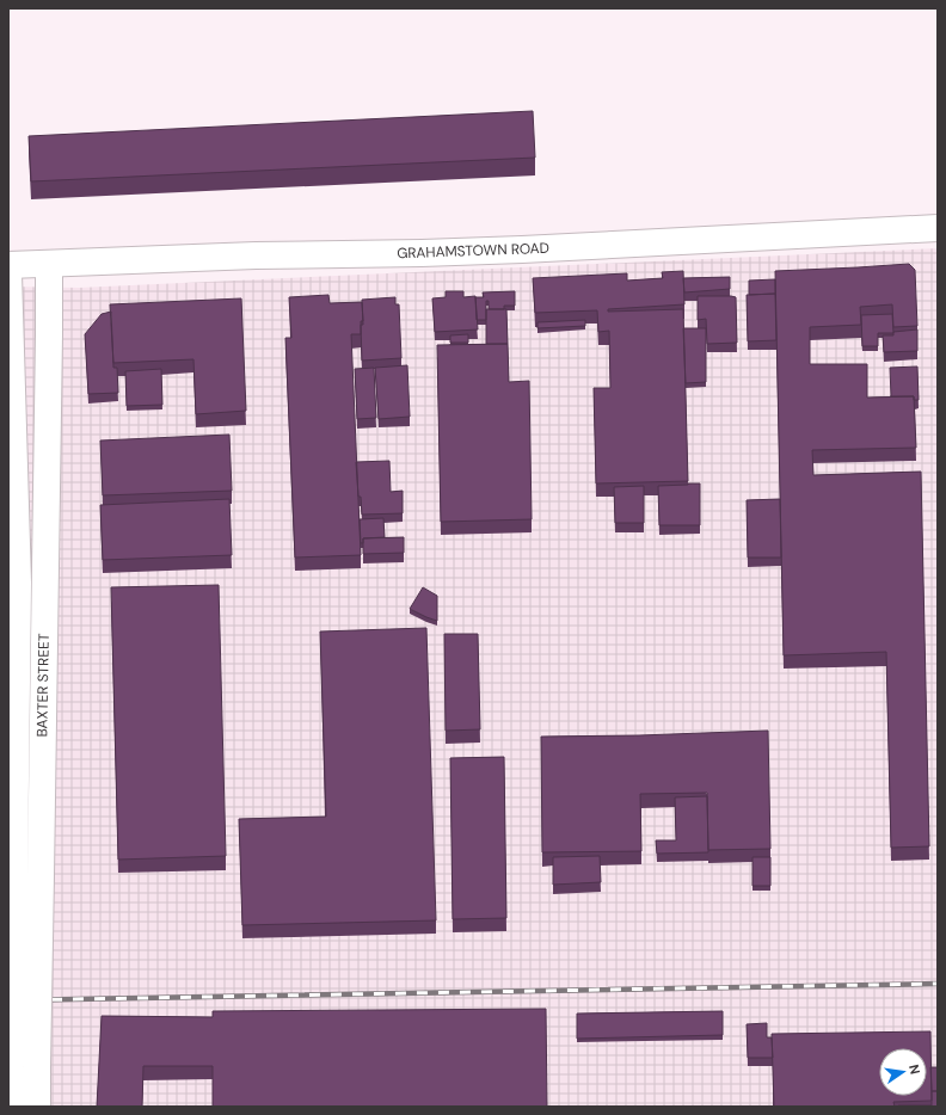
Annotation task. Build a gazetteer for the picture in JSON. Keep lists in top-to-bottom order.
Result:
{
  "streets": {
    "main road": ["GRAHAMSTOWN ROAD", "BAXTER STREET"]
  },
  "crossings": [
    ["GRAHAMSTOWN ROAD", "BAXTER STREET"]
  ],
  "north": "right"
}
